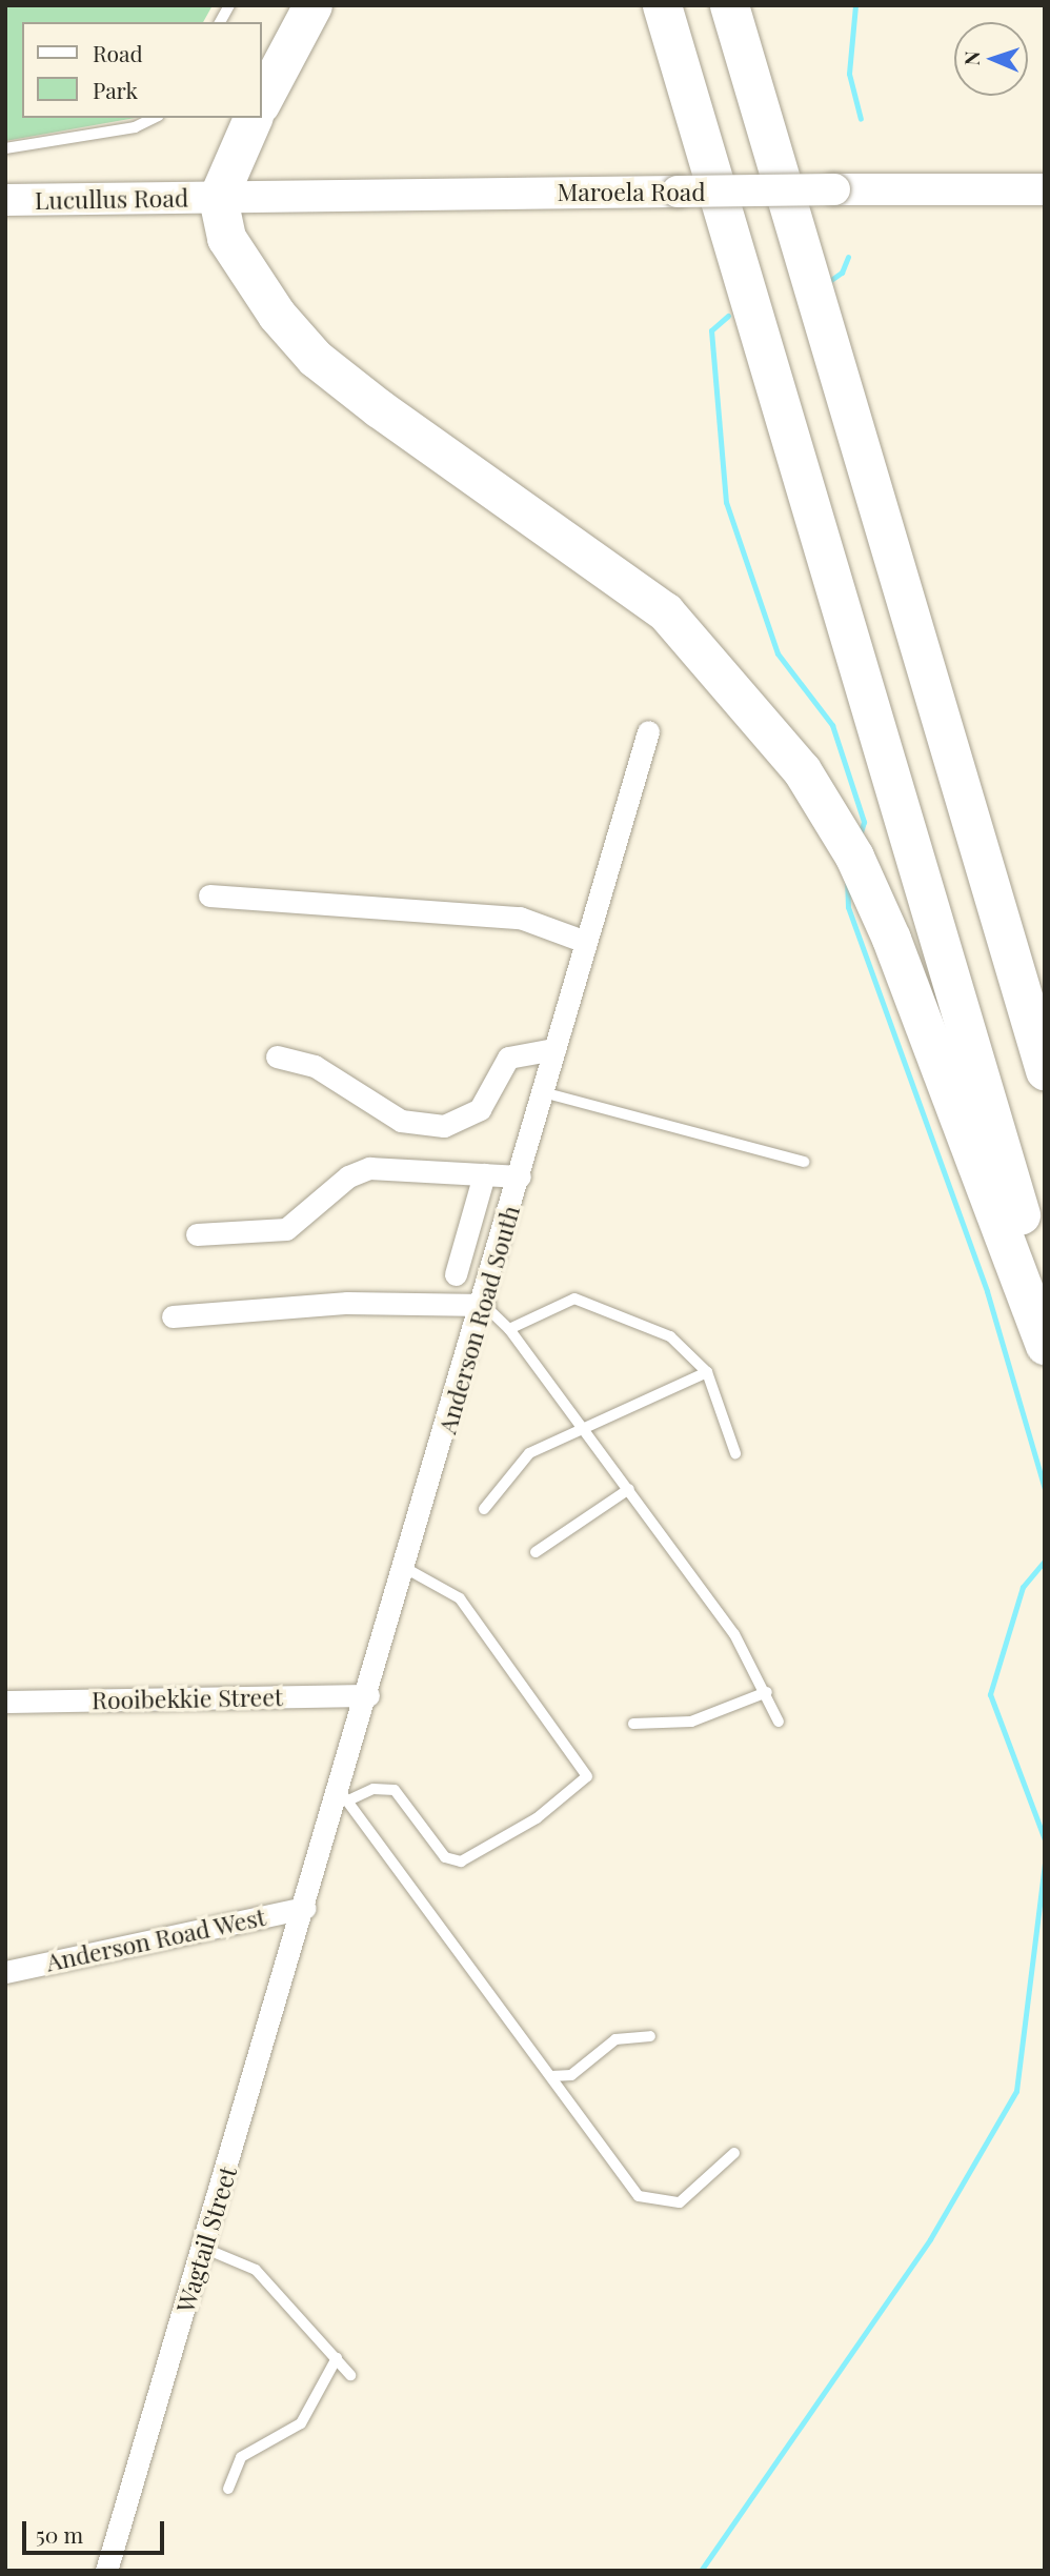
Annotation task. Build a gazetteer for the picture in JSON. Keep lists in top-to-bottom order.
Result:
{
  "streets": {
    "street": [
      "Maroela Road",
      "Lucullus Road",
      "Anderson Road South",
      "Rooibekkie Street",
      "Anderson Road West",
      "Wagtail Street"
    ]
  },
  "crossings": [
    ["Maroela Road", "Lucullus Road"],
    ["Anderson Road South", "Rooibekkie Street"],
    ["Anderson Road South", "Anderson Road West"],
    ["Anderson Road South", "Wagtail Street"],
    ["Anderson Road West", "Wagtail Street"]
  ],
  "legend": ["Road", "Park"],
  "scale_bar": "50 m",
  "north": "left"
}
